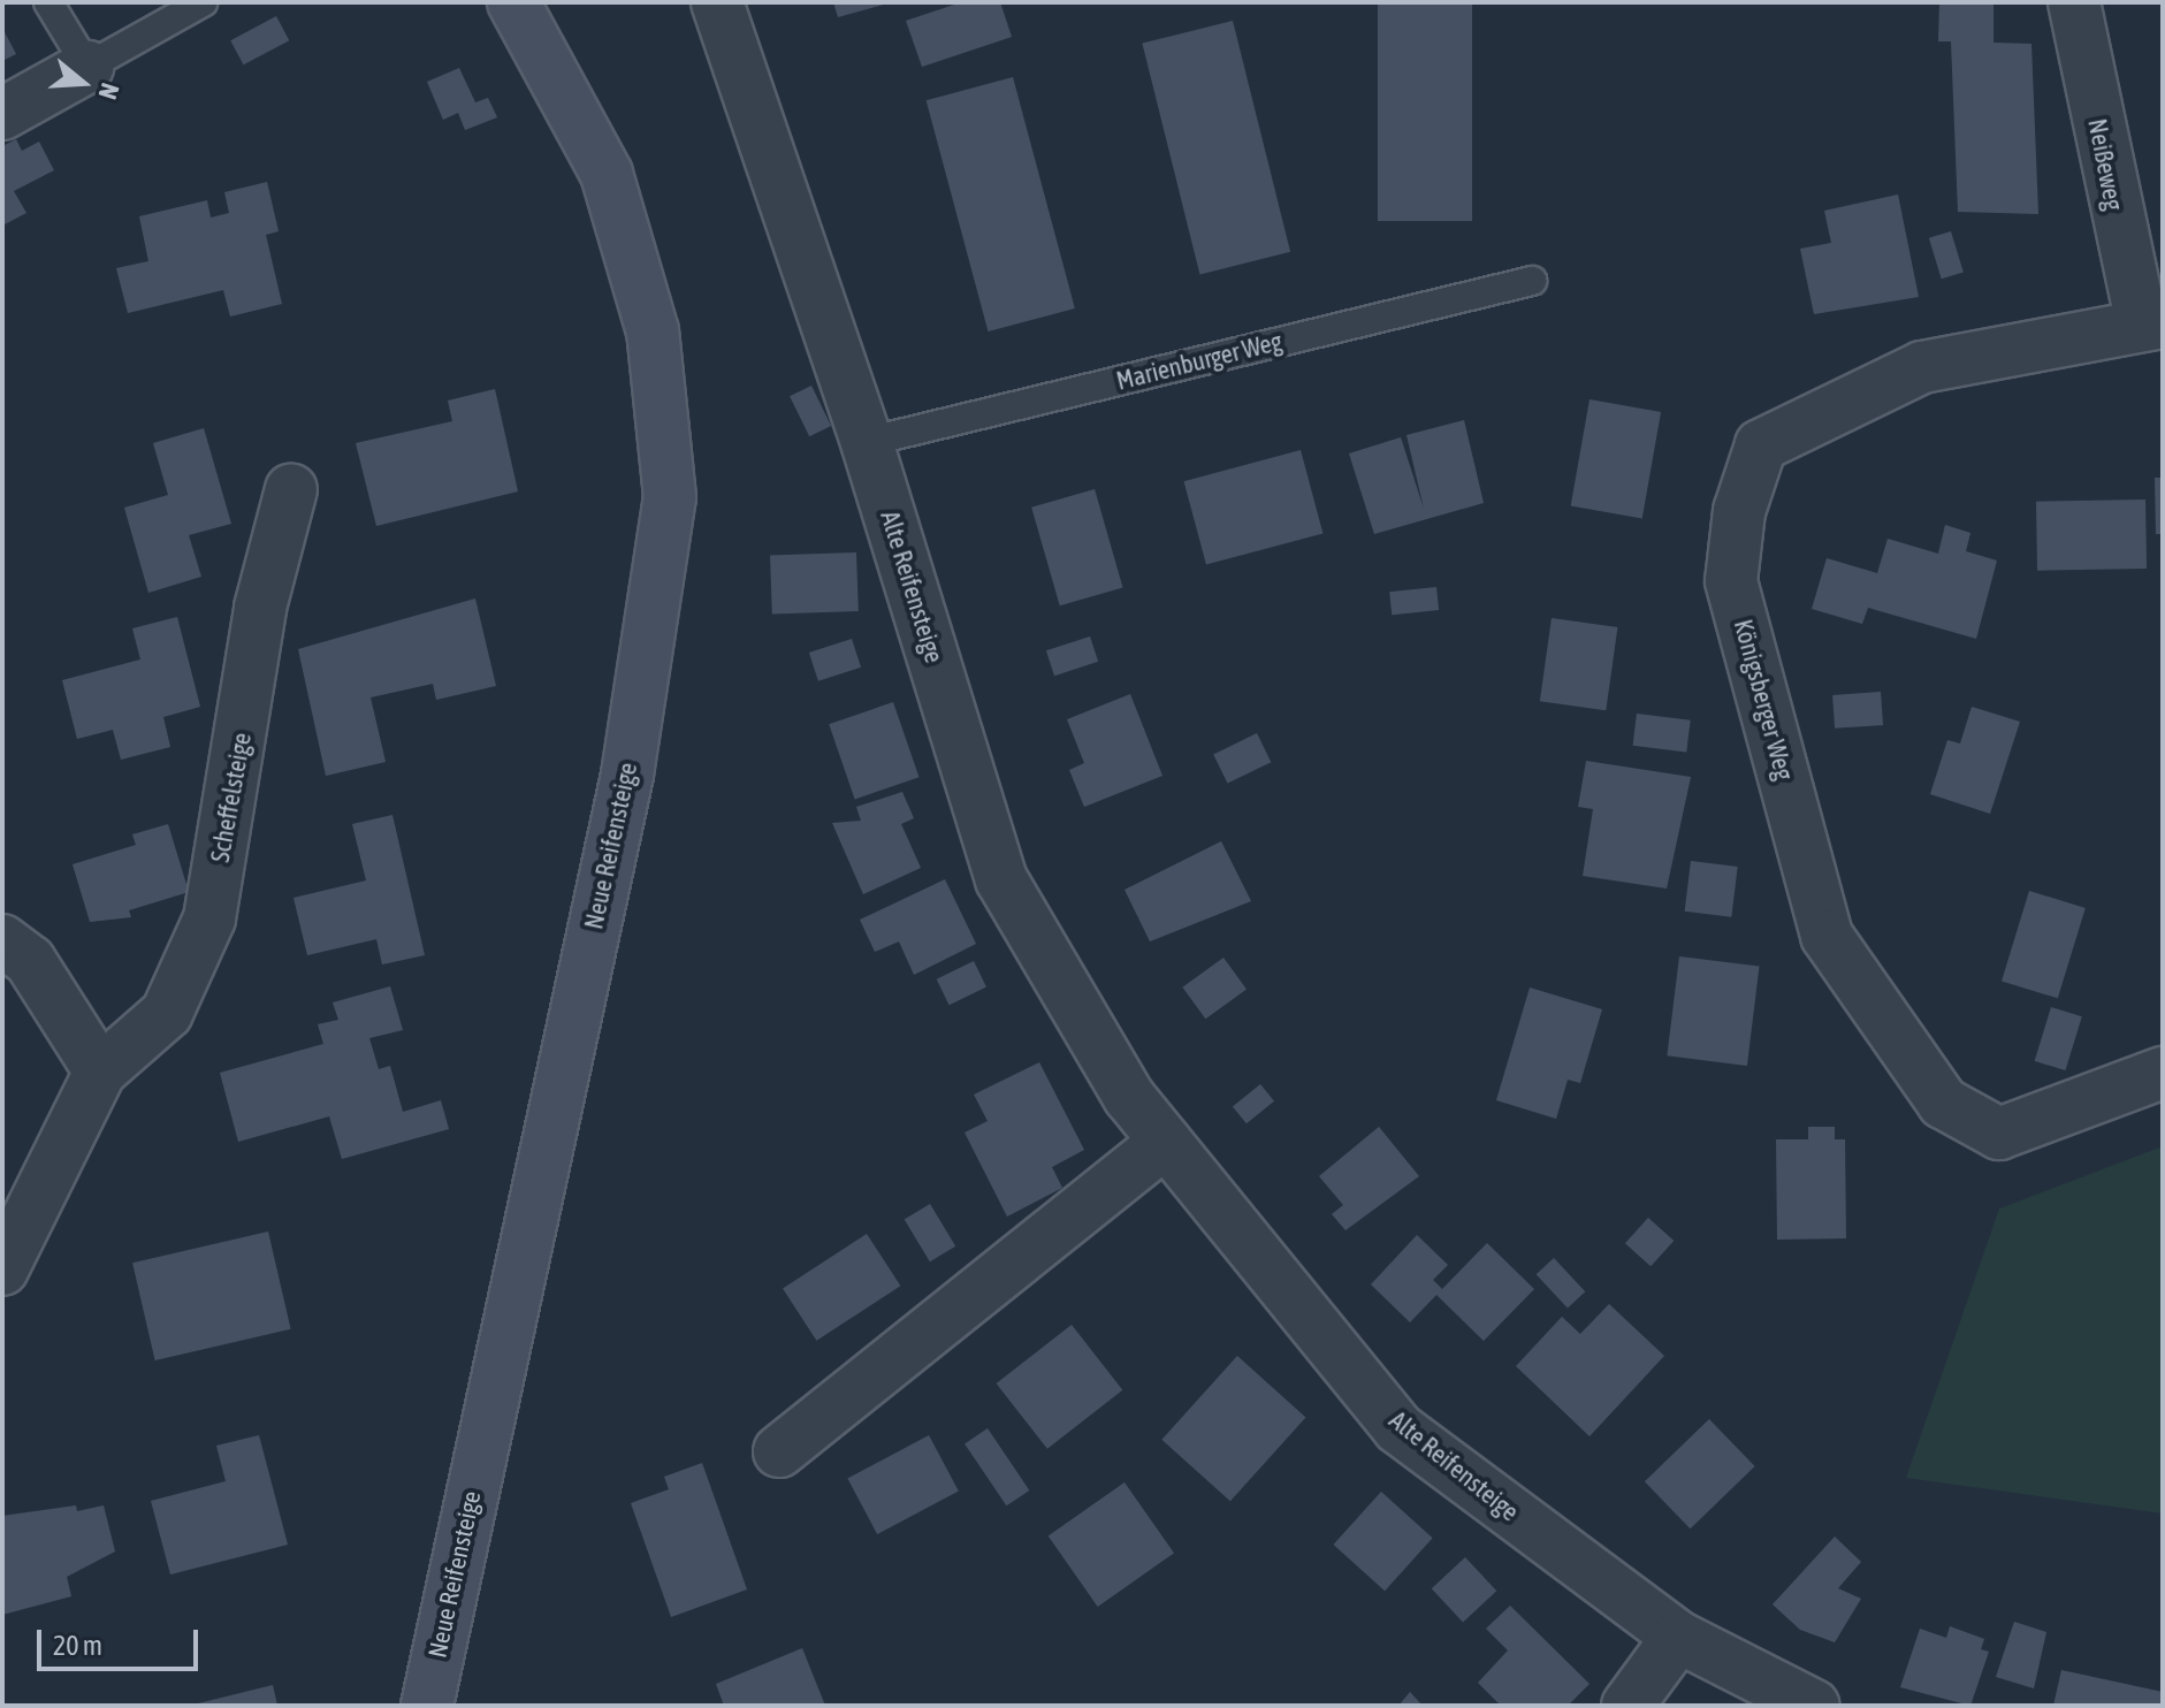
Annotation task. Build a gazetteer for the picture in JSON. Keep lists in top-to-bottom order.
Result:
{
  "streets": {
    "main road": ["Neue Reifensteige"],
    "street": [
      "Neißeweg",
      "Alte Reifensteige",
      "Königsberger Weg",
      "Scheffelsteige"
    ],
    "lane": ["Marienburger Weg"]
  },
  "crossings": [
    ["Neißeweg", "Königsberger Weg"],
    ["Marienburger Weg", "Alte Reifensteige"]
  ],
  "scale_bar": "20 m",
  "north": "right"
}
